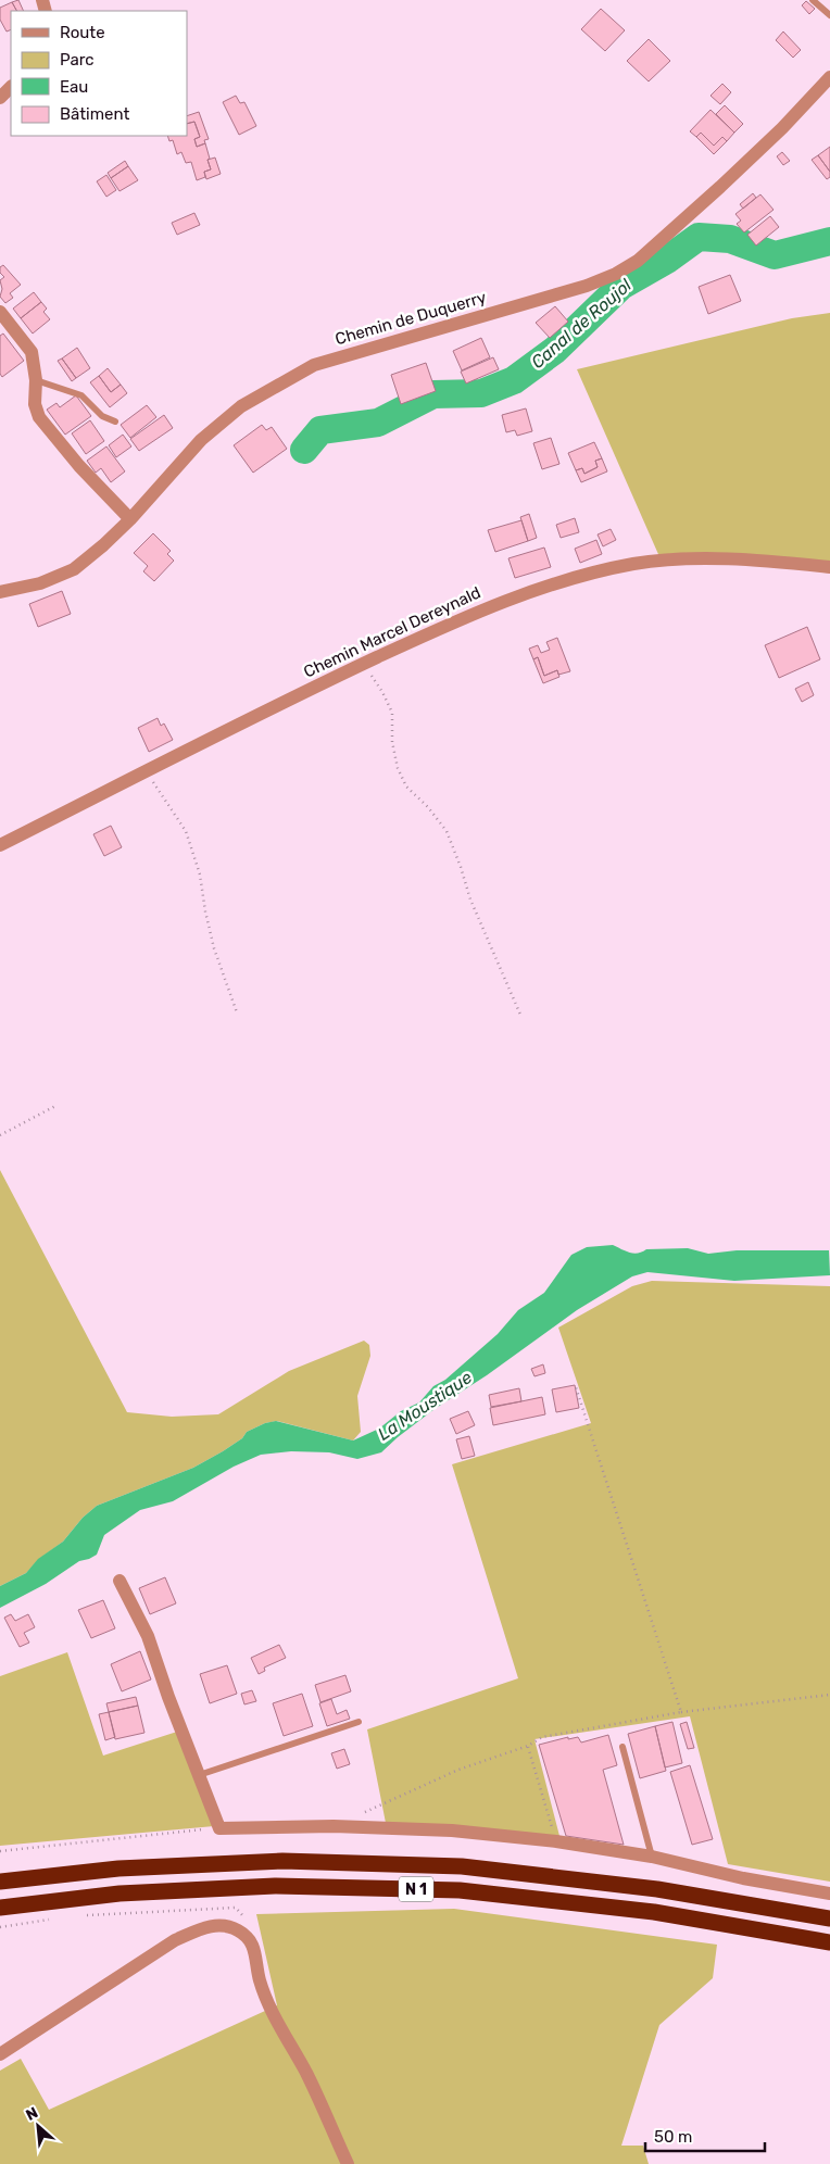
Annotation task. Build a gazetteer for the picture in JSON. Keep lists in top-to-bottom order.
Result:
{
  "streets": {
    "highway": ["N 1"],
    "street": ["Chemin de Duquerry", "Chemin Marcel Dereynald"]
  },
  "water": ["Canal de Roujol", "La Moustique"],
  "legend": [
    "Route",
    "Parc",
    "Eau",
    "Bâtiment"
  ],
  "scale_bar": "50 m",
  "north": "top left"
}
